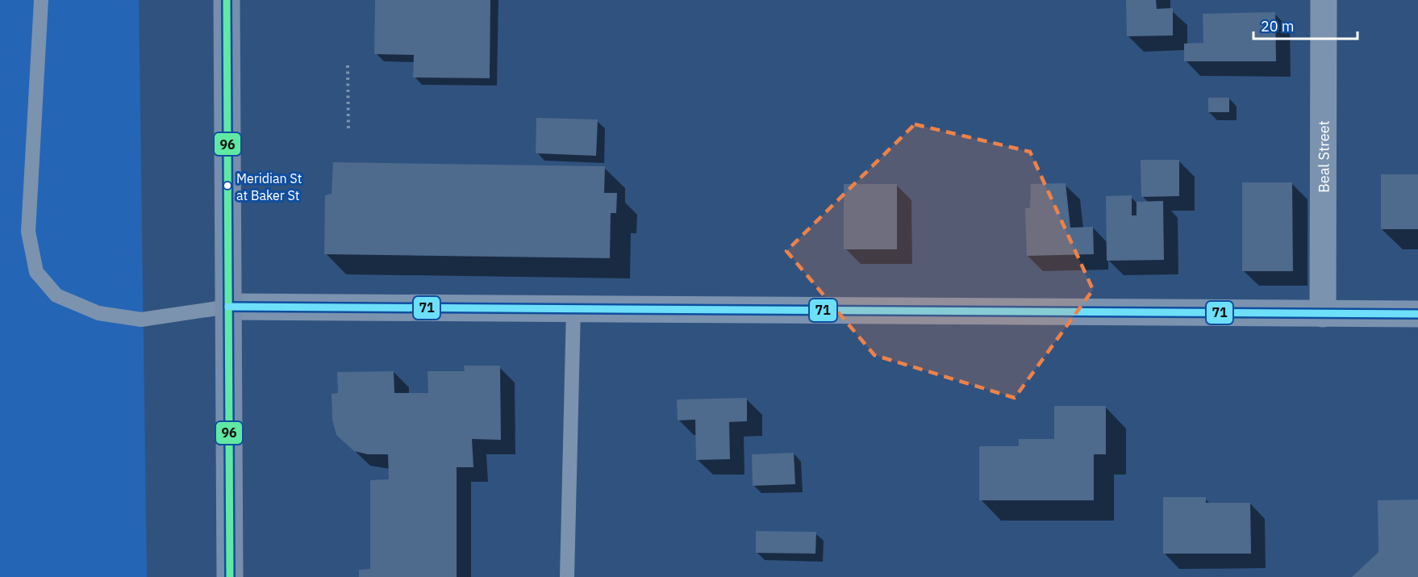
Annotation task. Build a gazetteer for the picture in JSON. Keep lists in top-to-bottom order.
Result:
{
  "streets": {
    "street": ["Beal Street"]
  },
  "places": ["Meridian St at Baker St"],
  "lines": ["transit line 96", "transit line 71"],
  "scale_bar": "20 m"
}
